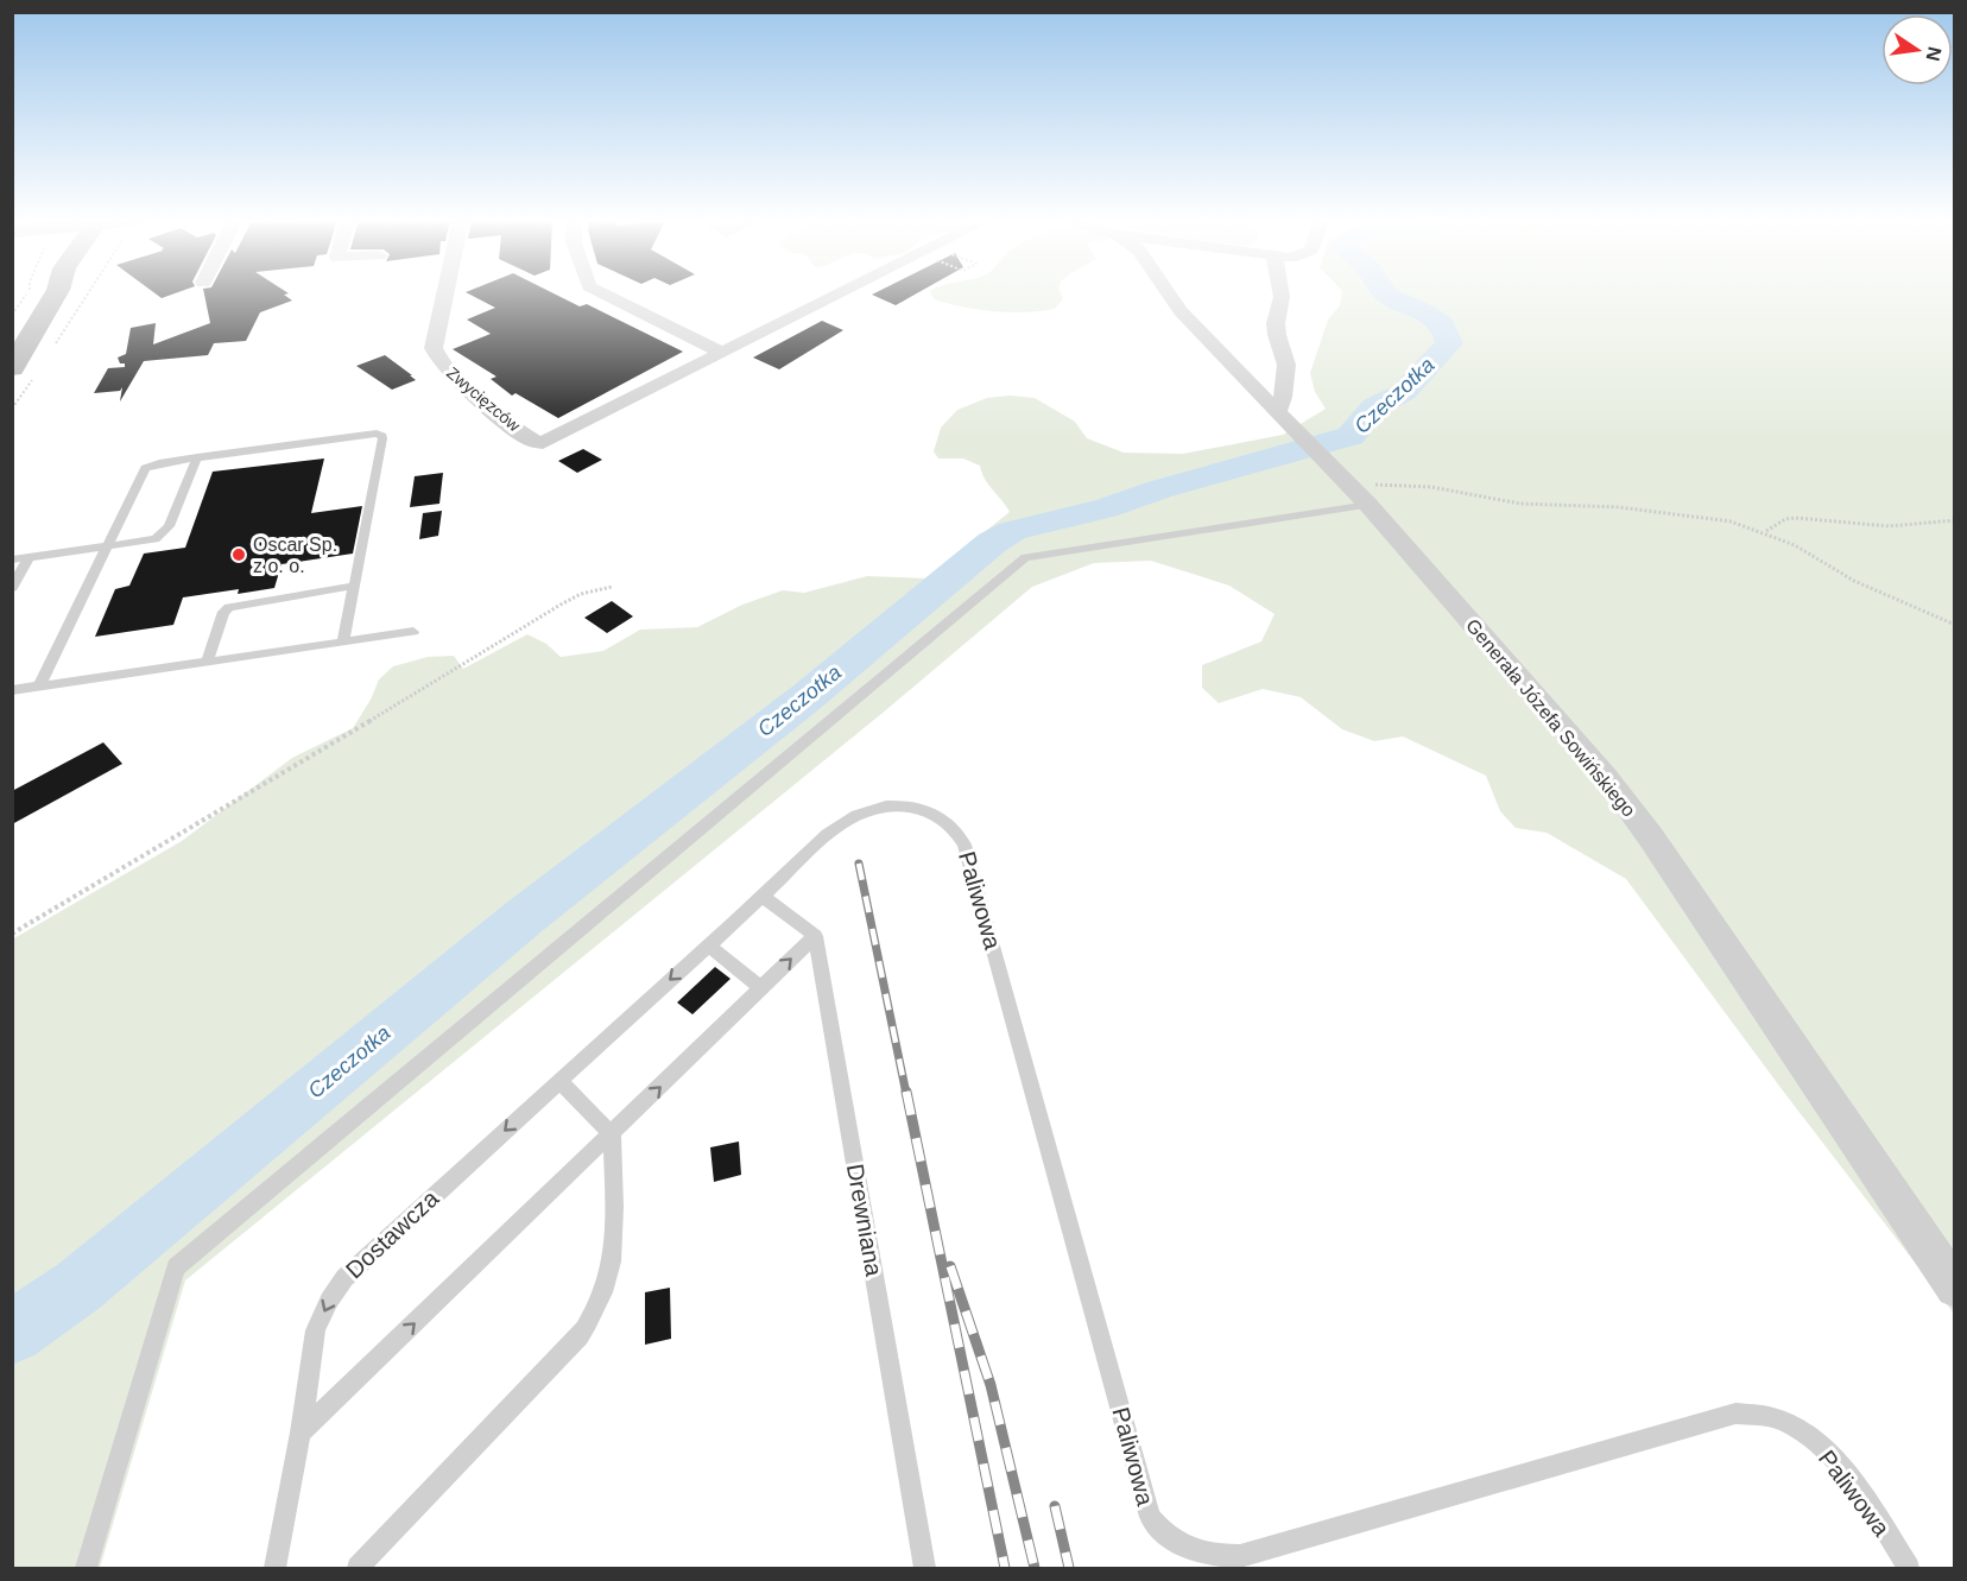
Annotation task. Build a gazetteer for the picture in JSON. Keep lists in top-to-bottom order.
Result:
{
  "streets": {
    "street": ["Zwycięzców", "Generała Józefa Sowińskiego"],
    "lane": ["Paliwowa", "Drewniana", "Dostawcza"]
  },
  "crossings": [
    ["Paliwowa", "Dostawcza"]
  ],
  "water": ["Czeczotka"],
  "places": ["Oscar Sp. z o. o."],
  "north": "right"
}
